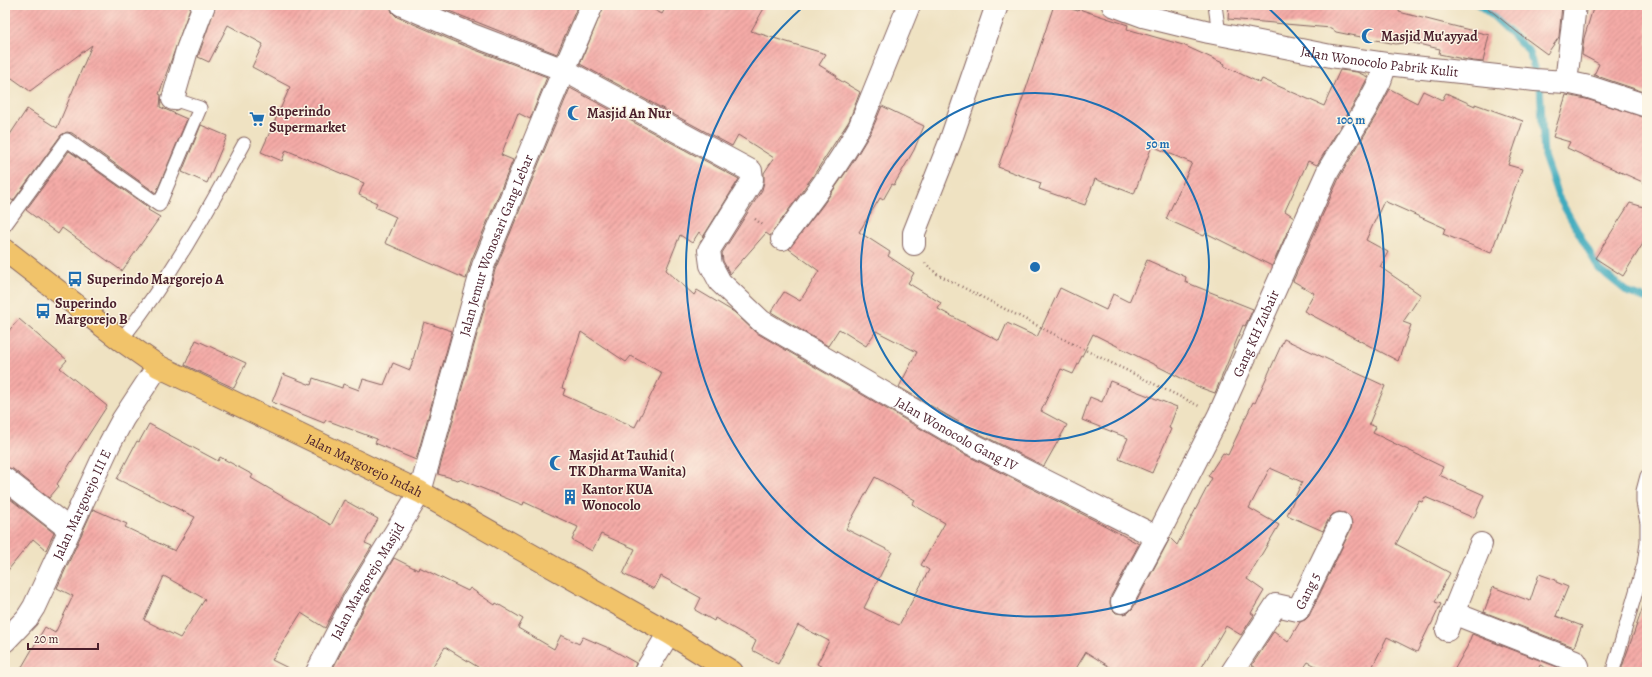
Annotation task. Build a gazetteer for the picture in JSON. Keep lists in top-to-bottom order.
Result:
{
  "streets": {
    "main road": ["Jalan Margorejo Indah"],
    "street": [
      "Jalan Wonocolo Pabrik Kulit",
      "Jalan Jemur Wonosari Gang Lebar",
      "Gang KH Zubair",
      "Jalan Wonocolo Gang IV",
      "Jalan Margorejo III E",
      "Jalan Margorejo Masjid",
      "Gang 5"
    ]
  },
  "crossings": [
    ["Jalan Wonocolo Pabrik Kulit", "Gang KH Zubair"],
    ["Jalan Jemur Wonosari Gang Lebar", "Jalan Wonocolo Gang IV"],
    ["Jalan Jemur Wonosari Gang Lebar", "Jalan Margorejo Indah"],
    ["Jalan Jemur Wonosari Gang Lebar", "Jalan Margorejo Masjid"],
    ["Gang KH Zubair", "Jalan Wonocolo Gang IV"],
    ["Jalan Margorejo Indah", "Jalan Margorejo III E"],
    ["Jalan Margorejo Indah", "Jalan Margorejo Masjid"]
  ],
  "places": {
    "mosque": ["Masjid Mu'ayyad", "Masjid An Nur", "Masjid At Tauhid ( TK Dharma Wanita)"],
    "supermarket": ["Superindo Supermarket"],
    "bus stop": ["Superindo Margorejo A", "Superindo Margorejo B"],
    "building": ["Kantor KUA Wonocolo"]
  },
  "scale_bar": "20 m",
  "rings": ["100 m", "50 m"]
}
